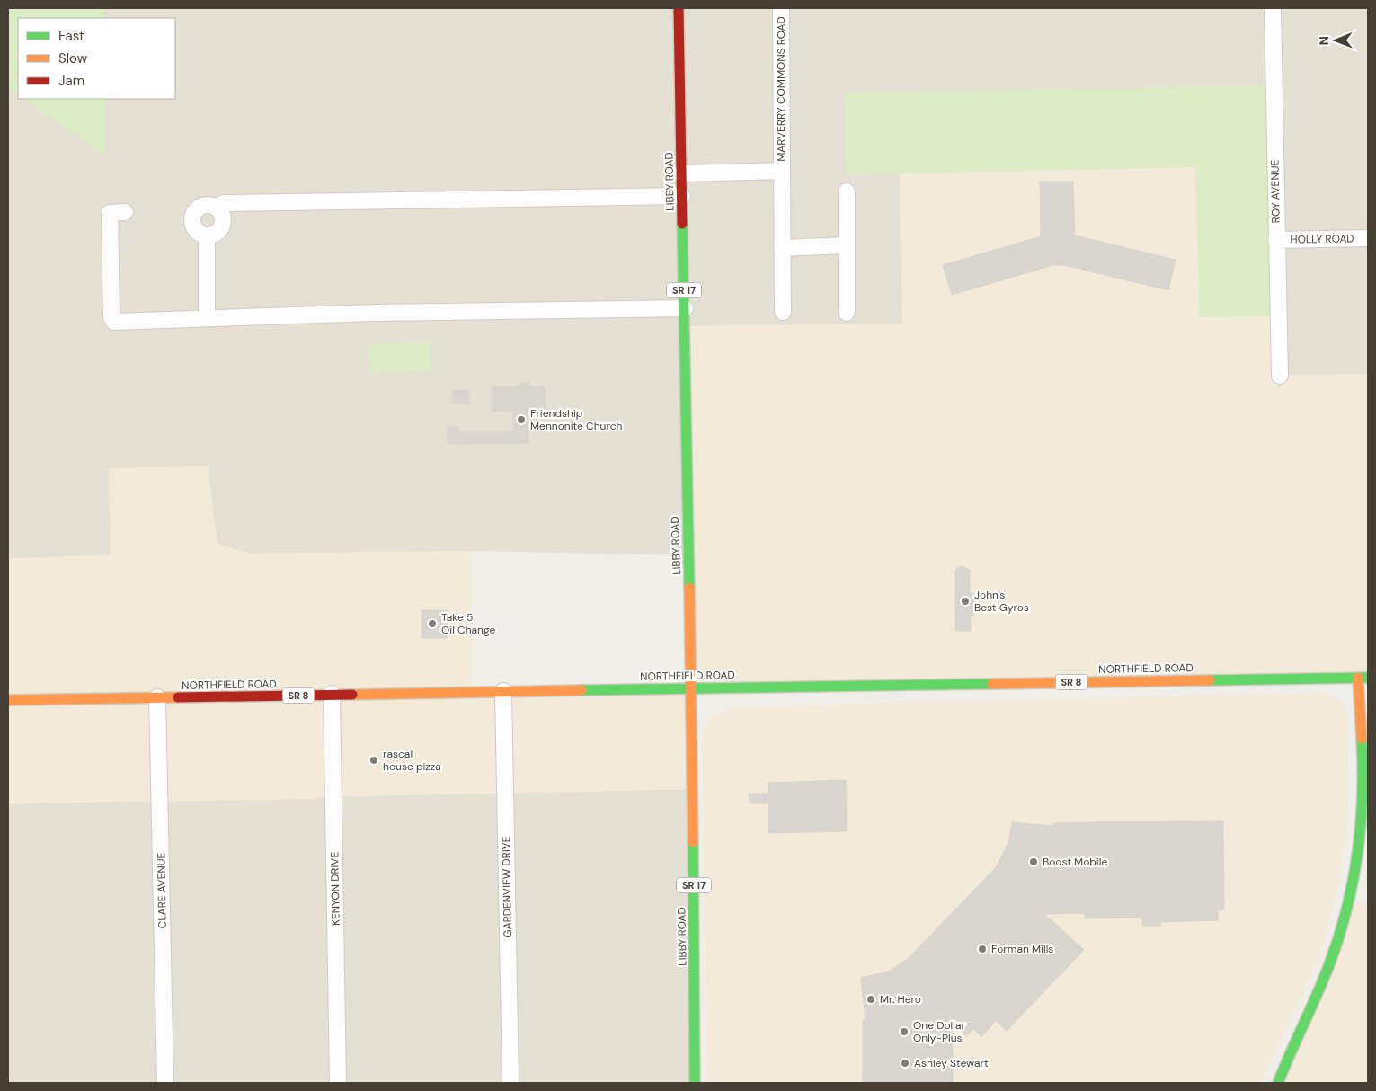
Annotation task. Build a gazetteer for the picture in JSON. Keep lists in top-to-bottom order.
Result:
{
  "streets": {
    "main road": [
      "LIBBY ROAD",
      "SR 17",
      "NORTHFIELD ROAD",
      "SR 8"
    ],
    "street": [
      "MARVERRY COMMONS ROAD",
      "ROY AVENUE",
      "HOLLY ROAD",
      "GARDENVIEW DRIVE",
      "KENYON DRIVE",
      "CLARE AVENUE"
    ]
  },
  "crossings": [
    ["MARVERRY COMMONS ROAD", "LIBBY ROAD"],
    ["LIBBY ROAD", "NORTHFIELD ROAD"],
    ["ROY AVENUE", "HOLLY ROAD"],
    ["NORTHFIELD ROAD", "GARDENVIEW DRIVE"],
    ["NORTHFIELD ROAD", "KENYON DRIVE"],
    ["NORTHFIELD ROAD", "CLARE AVENUE"]
  ],
  "places": [
    "Friendship Mennonite Church",
    "John's Best Gyros",
    "Take 5 Oil Change",
    "rascal house pizza",
    "Boost Mobile",
    "Forman Mills",
    "Mr. Hero",
    "One Dollar Only-Plus",
    "Ashley Stewart"
  ],
  "legend": ["Fast", "Slow", "Jam"],
  "north": "left"
}
